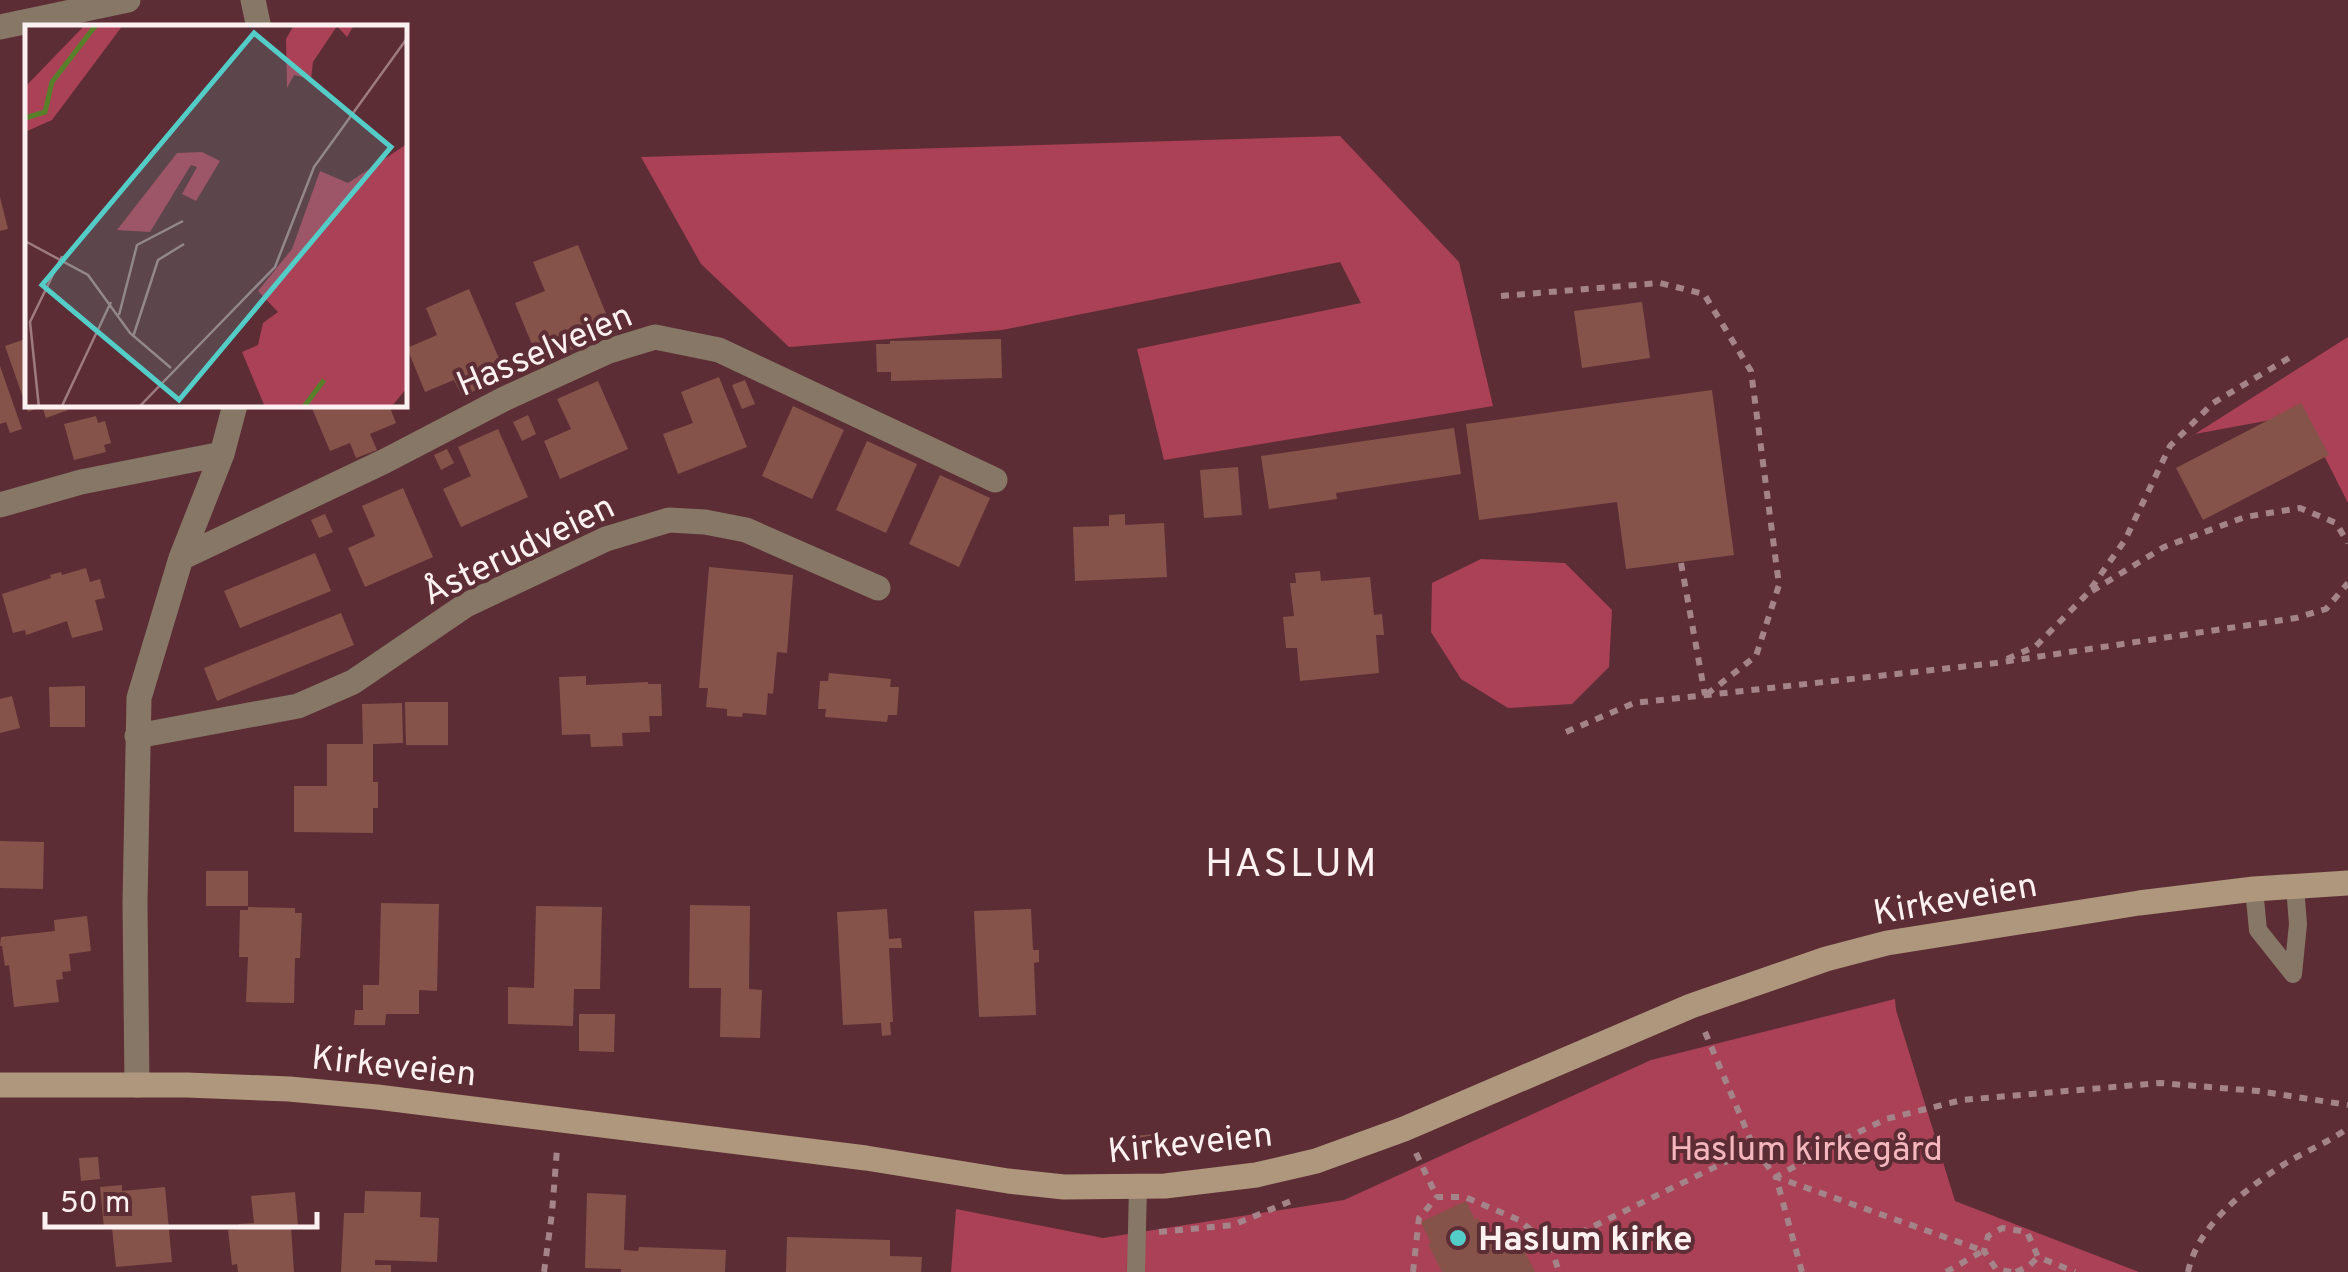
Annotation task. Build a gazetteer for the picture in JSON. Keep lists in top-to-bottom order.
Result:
{
  "streets": {
    "main road": ["Kirkeveien"],
    "street": ["Hasselveien", "Åsterudveien"]
  },
  "districts": ["HASLUM"],
  "parks": ["Haslum kirkegård"],
  "places": ["Haslum kirke"],
  "scale_bar": "50 m"
}
